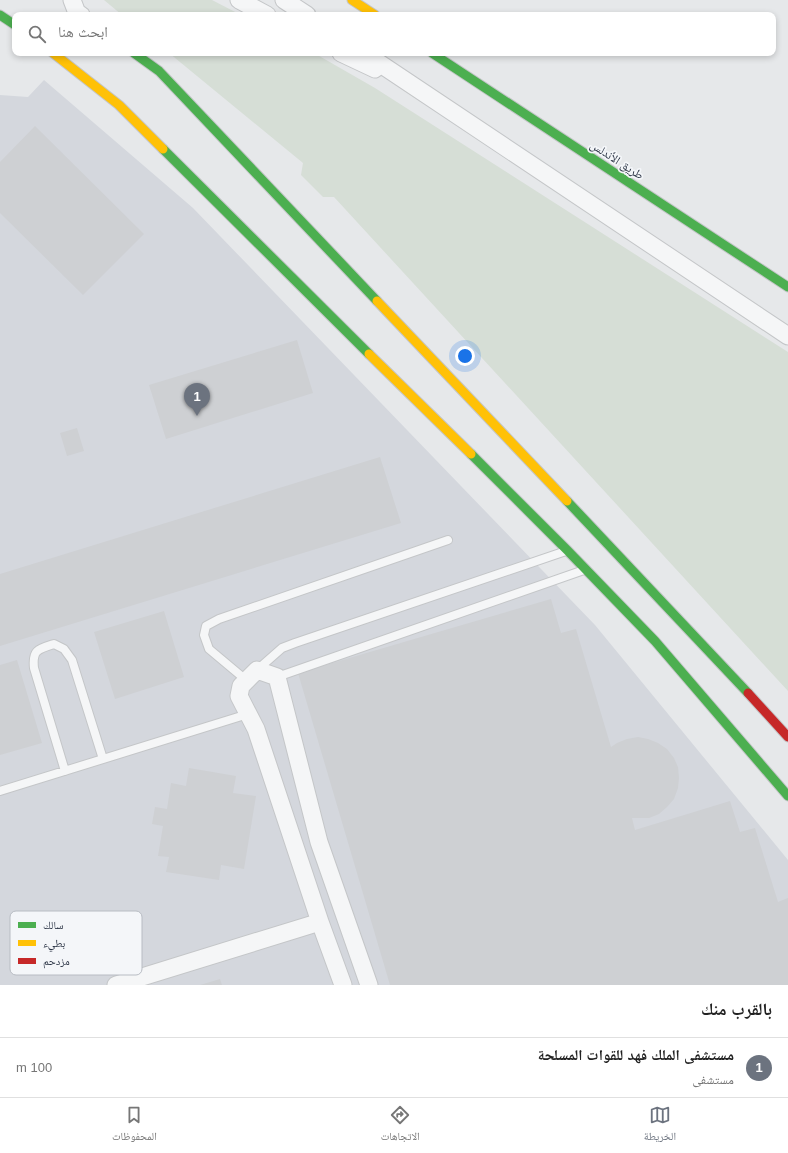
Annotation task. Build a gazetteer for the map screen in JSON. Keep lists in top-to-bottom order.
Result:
{
  "streets": {
    "street": ["طريق الأندلس"]
  },
  "legend": ["سالك", "بطيء", "مزدحم"],
  "page": {
    "search": "ابحث هنا",
    "pins": "1",
    "heading": "بالقرب منك",
    "list": [
      {
        "mark": "1",
        "name": "مستشفى الملك فهد للقوات المسلحة",
        "note": "مستشفى",
        "value": "100 m"
      }
    ],
    "nav": ["الخريطة", "الاتجاهات", "المحفوظات"]
  }
}
